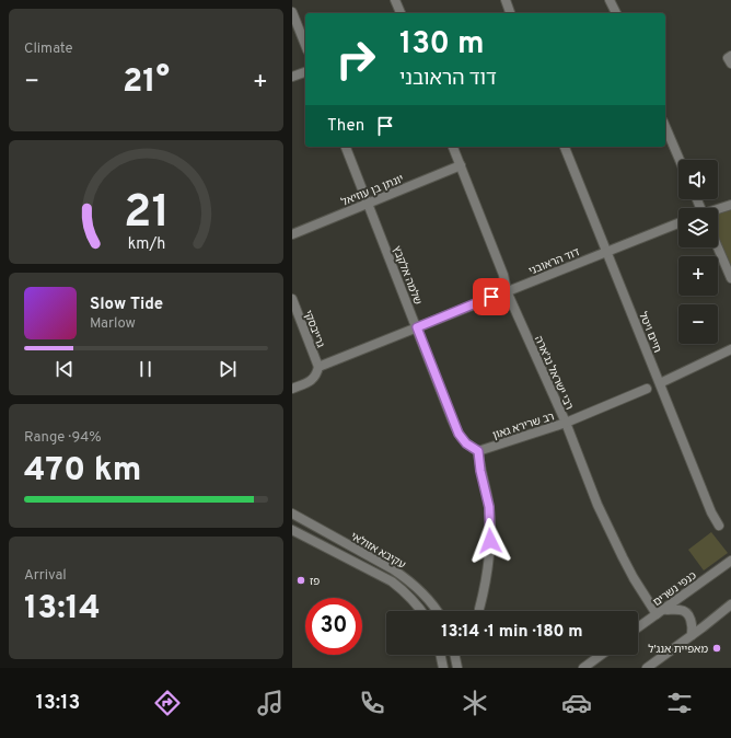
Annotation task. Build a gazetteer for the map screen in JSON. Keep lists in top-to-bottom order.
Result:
{
  "streets": {
    "street": [
      "יונתן בן עוזיאל",
      "דוד הראובני",
      "שלמה אלקבץ",
      "גרייבסקי",
      "חיים ויטל",
      "רבי ישראל נג'ארה",
      "רב שרירא גאון",
      "עקיבא אזולאי",
      "כנפי נשרים"
    ]
  },
  "crossings": [
    ["יונתן בן עוזיאל", "שלמה אלקבץ"],
    ["יונתן בן עוזיאל", "רבי ישראל נג'ארה"],
    ["דוד הראובני", "שלמה אלקבץ"],
    ["דוד הראובני", "גרייבסקי"],
    ["דוד הראובני", "חיים ויטל"],
    ["דוד הראובני", "רבי ישראל נג'ארה"],
    ["שלמה אלקבץ", "רב שרירא גאון"],
    ["רבי ישראל נג'ארה", "רב שרירא גאון"],
    ["רבי ישראל נג'ארה", "כנפי נשרים"]
  ],
  "places": ["פז", "מאפיית אנג'ל"],
  "page": {
    "tile": [
      "Climate",
      ["Range · 94%", "470 km"],
      ["Arrival", "13:14"]
    ],
    "turn": ["130 m", "דוד הראובני"],
    "heat": ["−", "21°", "+"],
    "then": "Then",
    "map_buttons": ["+", "−"],
    "song": ["Slow Tide", "Marlow"],
    "limit": "30",
    "trip": "13:14 · 1 min · 180 m",
    "tabs": "13:13",
    "gauge": ["21", "km/h"]
  }
}
